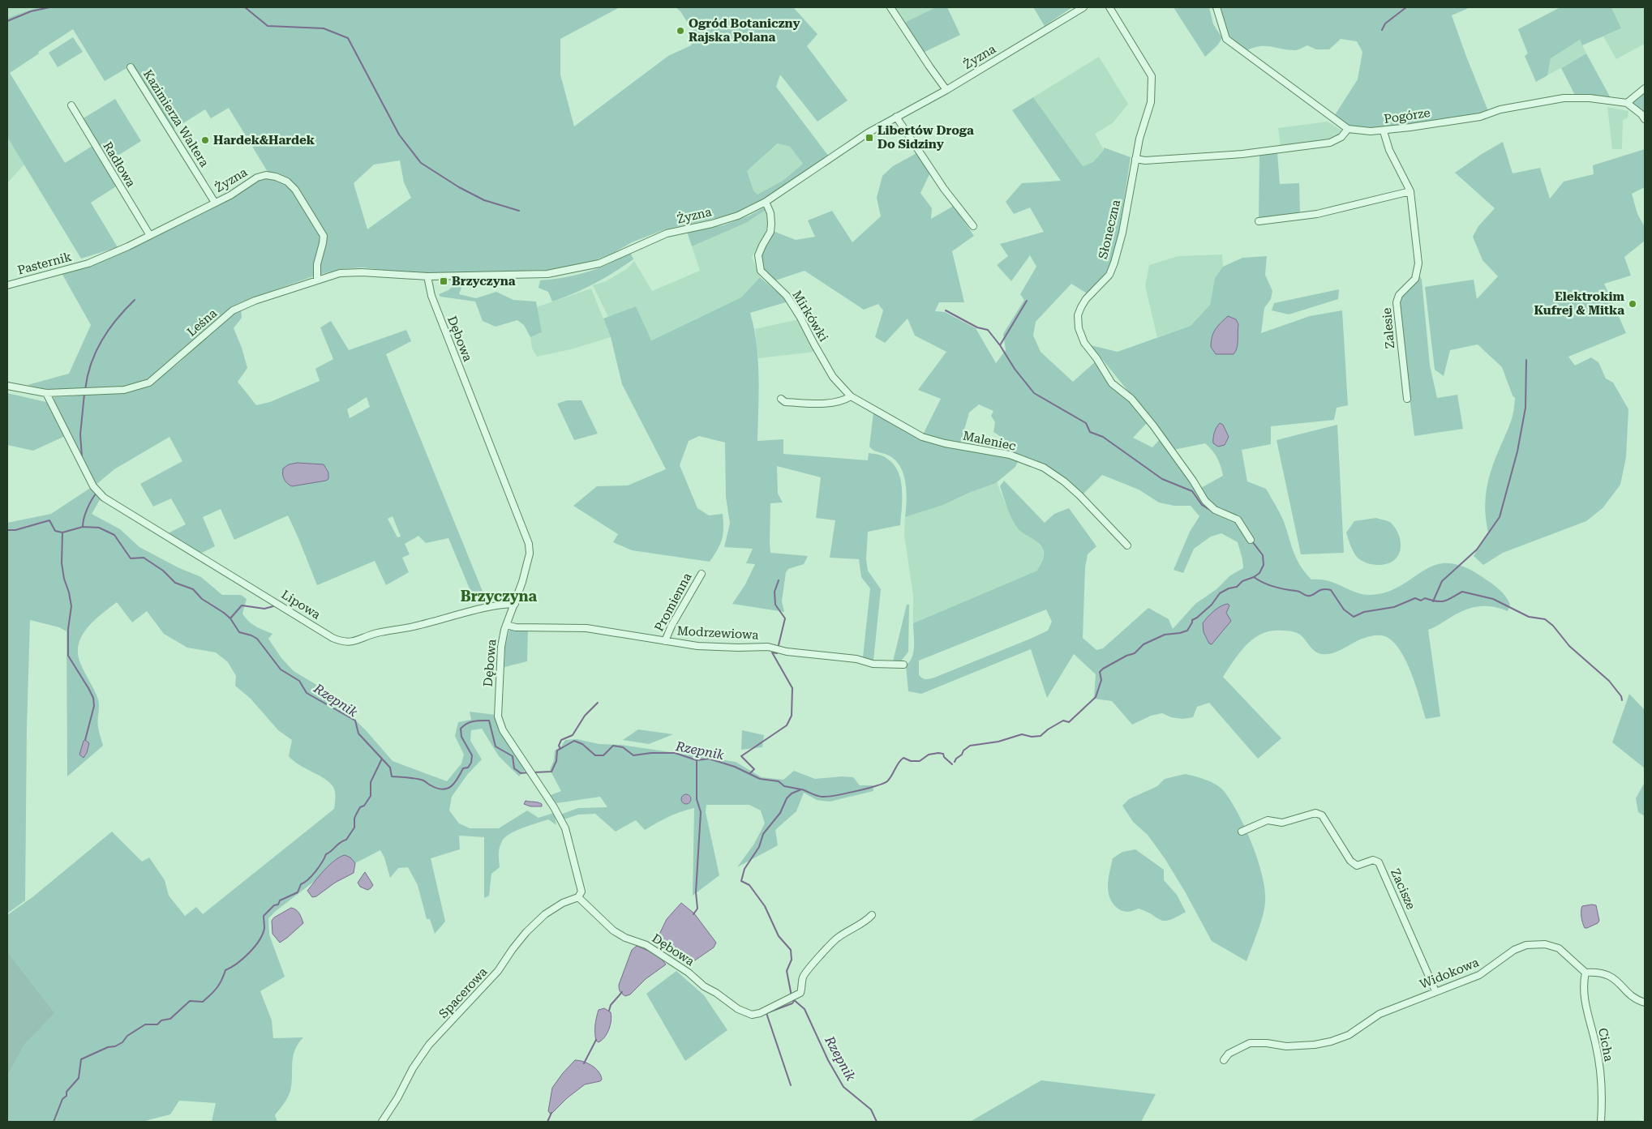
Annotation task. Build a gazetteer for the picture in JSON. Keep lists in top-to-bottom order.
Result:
{
  "streets": {
    "street": [
      "Żyzna",
      "Pogórze",
      "Kazimierza Waltera",
      "Radłowa",
      "Słoneczna",
      "Pasternik",
      "Mirkówki",
      "Leśna",
      "Zalesie",
      "Dębowa",
      "Maleniec",
      "Promienna",
      "Lipowa",
      "Modrzewiowa",
      "Zacisze",
      "Widokowa",
      "Spacerowa",
      "Cicha"
    ]
  },
  "crossings": [
    ["Żyzna", "Kazimierza Waltera"],
    ["Żyzna", "Radłowa"],
    ["Żyzna", "Pasternik"],
    ["Żyzna", "Mirkówki"],
    ["Żyzna", "Leśna"],
    ["Żyzna", "Dębowa"],
    ["Pogórze", "Zalesie"],
    ["Mirkówki", "Maleniec"],
    ["Leśna", "Lipowa"],
    ["Dębowa", "Lipowa"],
    ["Dębowa", "Modrzewiowa"],
    ["Dębowa", "Spacerowa"],
    ["Promienna", "Modrzewiowa"],
    ["Zacisze", "Widokowa"],
    ["Widokowa", "Cicha"]
  ],
  "districts": ["Brzyczyna"],
  "water": ["Rzepnik"],
  "places": {
    "other": ["Ogród Botaniczny Rajska Polana", "Hardek&Hardek", "Elektrokim Kufrej & Mitka"],
    "transit": ["Libertów Droga Do Sidziny", "Brzyczyna"]
  }
}
